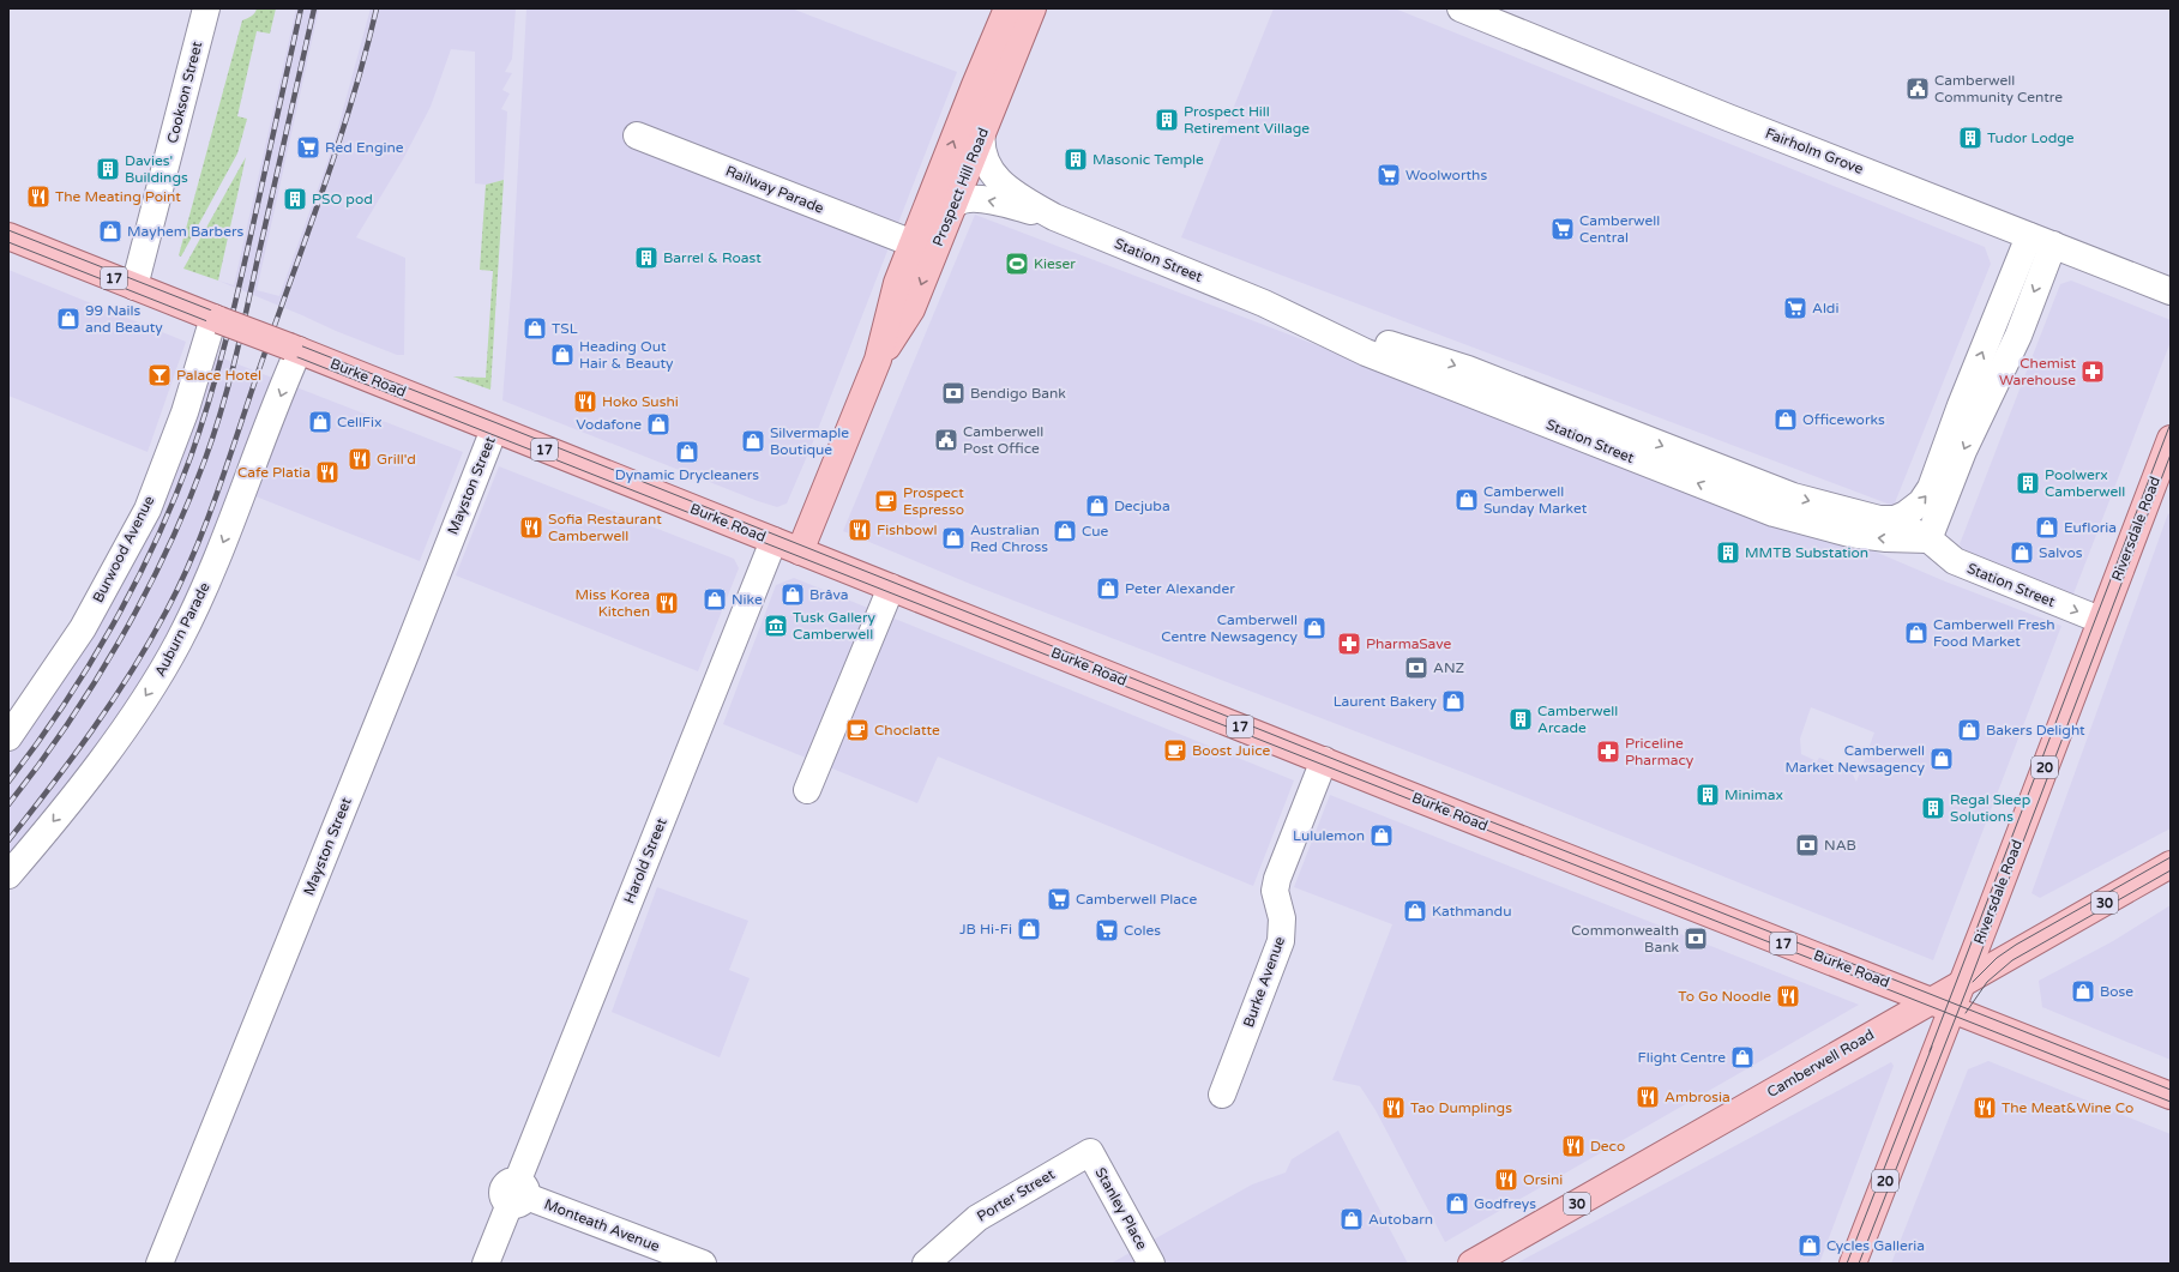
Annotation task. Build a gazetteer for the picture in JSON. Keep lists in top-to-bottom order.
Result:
{
  "streets": {
    "main road": [
      "Prospect Hill Road",
      "17",
      "Burke Road",
      "Riversdale Road",
      "20",
      "30",
      "Camberwell Road"
    ],
    "street": [
      "Cookson Street",
      "Fairholm Grove",
      "Railway Parade",
      "Station Street",
      "Mayston Street",
      "Burwood Avenue",
      "Auburn Parade",
      "Harold Street",
      "Burke Avenue",
      "Porter Street",
      "Stanley Place",
      "Monteath Avenue"
    ]
  },
  "crossings": [
    ["Cookson Street", "Burke Road"],
    ["Prospect Hill Road", "Railway Parade"],
    ["Prospect Hill Road", "Station Street"],
    ["Prospect Hill Road", "Burke Road"],
    ["Station Street", "Riversdale Road"],
    ["Burke Road", "Mayston Street"],
    ["Burke Road", "Riversdale Road"],
    ["Burke Road", "Burwood Avenue"],
    ["Burke Road", "Auburn Parade"],
    ["Burke Road", "Harold Street"],
    ["Burke Road", "Burke Avenue"],
    ["Burke Road", "Camberwell Road"],
    ["Riversdale Road", "30"],
    ["Riversdale Road", "Camberwell Road"],
    ["Harold Street", "Monteath Avenue"],
    ["Porter Street", "Stanley Place"]
  ],
  "one_way": ["Auburn Parade"],
  "places": {
    "public building": ["Camberwell Community Centre", "Camberwell Post Office"],
    "building": [
      "Prospect Hill Retirement Village",
      "Tudor Lodge",
      "Masonic Temple",
      "Davies' Buildings",
      "PSO pod",
      "Barrel & Roast",
      "Poolwerx Camberwell",
      "MMTB Substation",
      "Camberwell Arcade",
      "Minimax",
      "Regal Sleep Solutions"
    ],
    "supermarket": [
      "Red Engine",
      "Woolworths",
      "Camberwell Central",
      "Aldi",
      "Camberwell Place",
      "Coles"
    ],
    "restaurant": [
      "The Meating Point",
      "Hoko Sushi",
      "Grill'd",
      "Cafe Platia",
      "Sofia Restaurant Camberwell",
      "Fishbowl",
      "Miss Korea Kitchen",
      "To Go Noodle",
      "Ambrosia",
      "Tao Dumplings",
      "The Meat&Wine Co",
      "Deco",
      "Orsini"
    ],
    "shop": [
      "Mayhem Barbers",
      "99 Nails and Beauty",
      "TSL",
      "Heading Out Hair & Beauty",
      "Officeworks",
      "CellFix",
      "Vodafone",
      "Silvermaple Boutique",
      "Dynamic Drycleaners",
      "Camberwell Sunday Market",
      "Decjuba",
      "Eufloria",
      "Cue",
      "Australian Red Chross",
      "Salvos",
      "Peter Alexander",
      "Brâva",
      "Nike",
      "Camberwell Centre Newsagency",
      "Camberwell Fresh Food Market",
      "Laurent Bakery",
      "Bakers Delight",
      "Camberwell Market Newsagency",
      "Lululemon",
      "Kathmandu",
      "JB Hi-Fi",
      "Bose",
      "Flight Centre",
      "Godfreys",
      "Autobarn",
      "Cycles Galleria"
    ],
    "sports": ["Kieser"],
    "pharmacy": ["Chemist Warehouse", "PharmaSave", "Priceline Pharmacy"],
    "bar": ["Palace Hotel"],
    "bank": [
      "Bendigo Bank",
      "ANZ",
      "NAB",
      "Commonwealth Bank"
    ],
    "cafe": ["Prospect Espresso", "Choclatte", "Boost Juice"],
    "museum": ["Tusk Gallery Camberwell"]
  }
}
